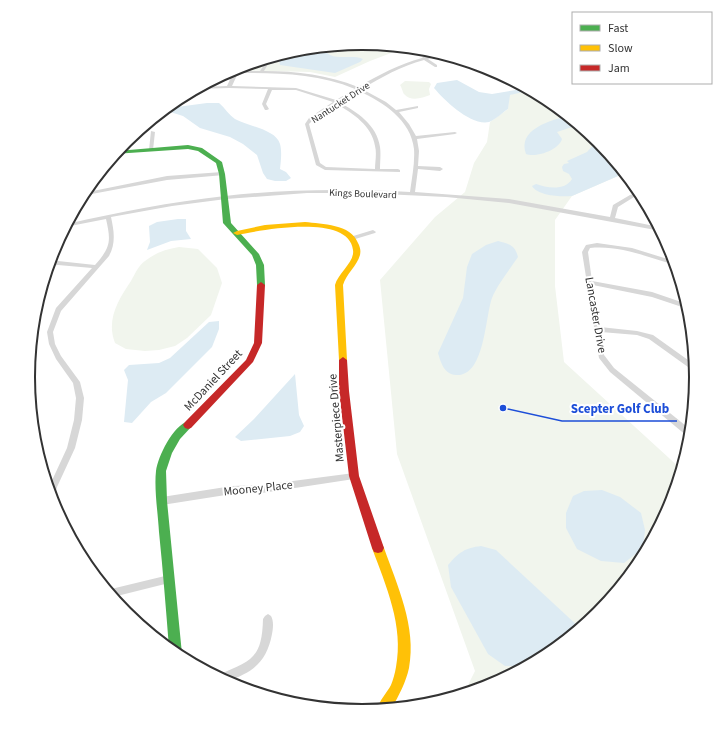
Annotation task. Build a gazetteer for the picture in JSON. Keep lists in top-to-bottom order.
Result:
{
  "streets": {
    "street": [
      "Nantucket Drive",
      "Kings Boulevard",
      "Lancaster Drive",
      "McDaniel Street",
      "Masterpiece Drive",
      "Mooney Place"
    ]
  },
  "crossings": [
    ["Kings Boulevard", "McDaniel Street"],
    ["McDaniel Street", "Mooney Place"],
    ["Masterpiece Drive", "Mooney Place"]
  ],
  "places": ["Scepter Golf Club"],
  "legend": ["Fast", "Slow", "Jam"]
}
